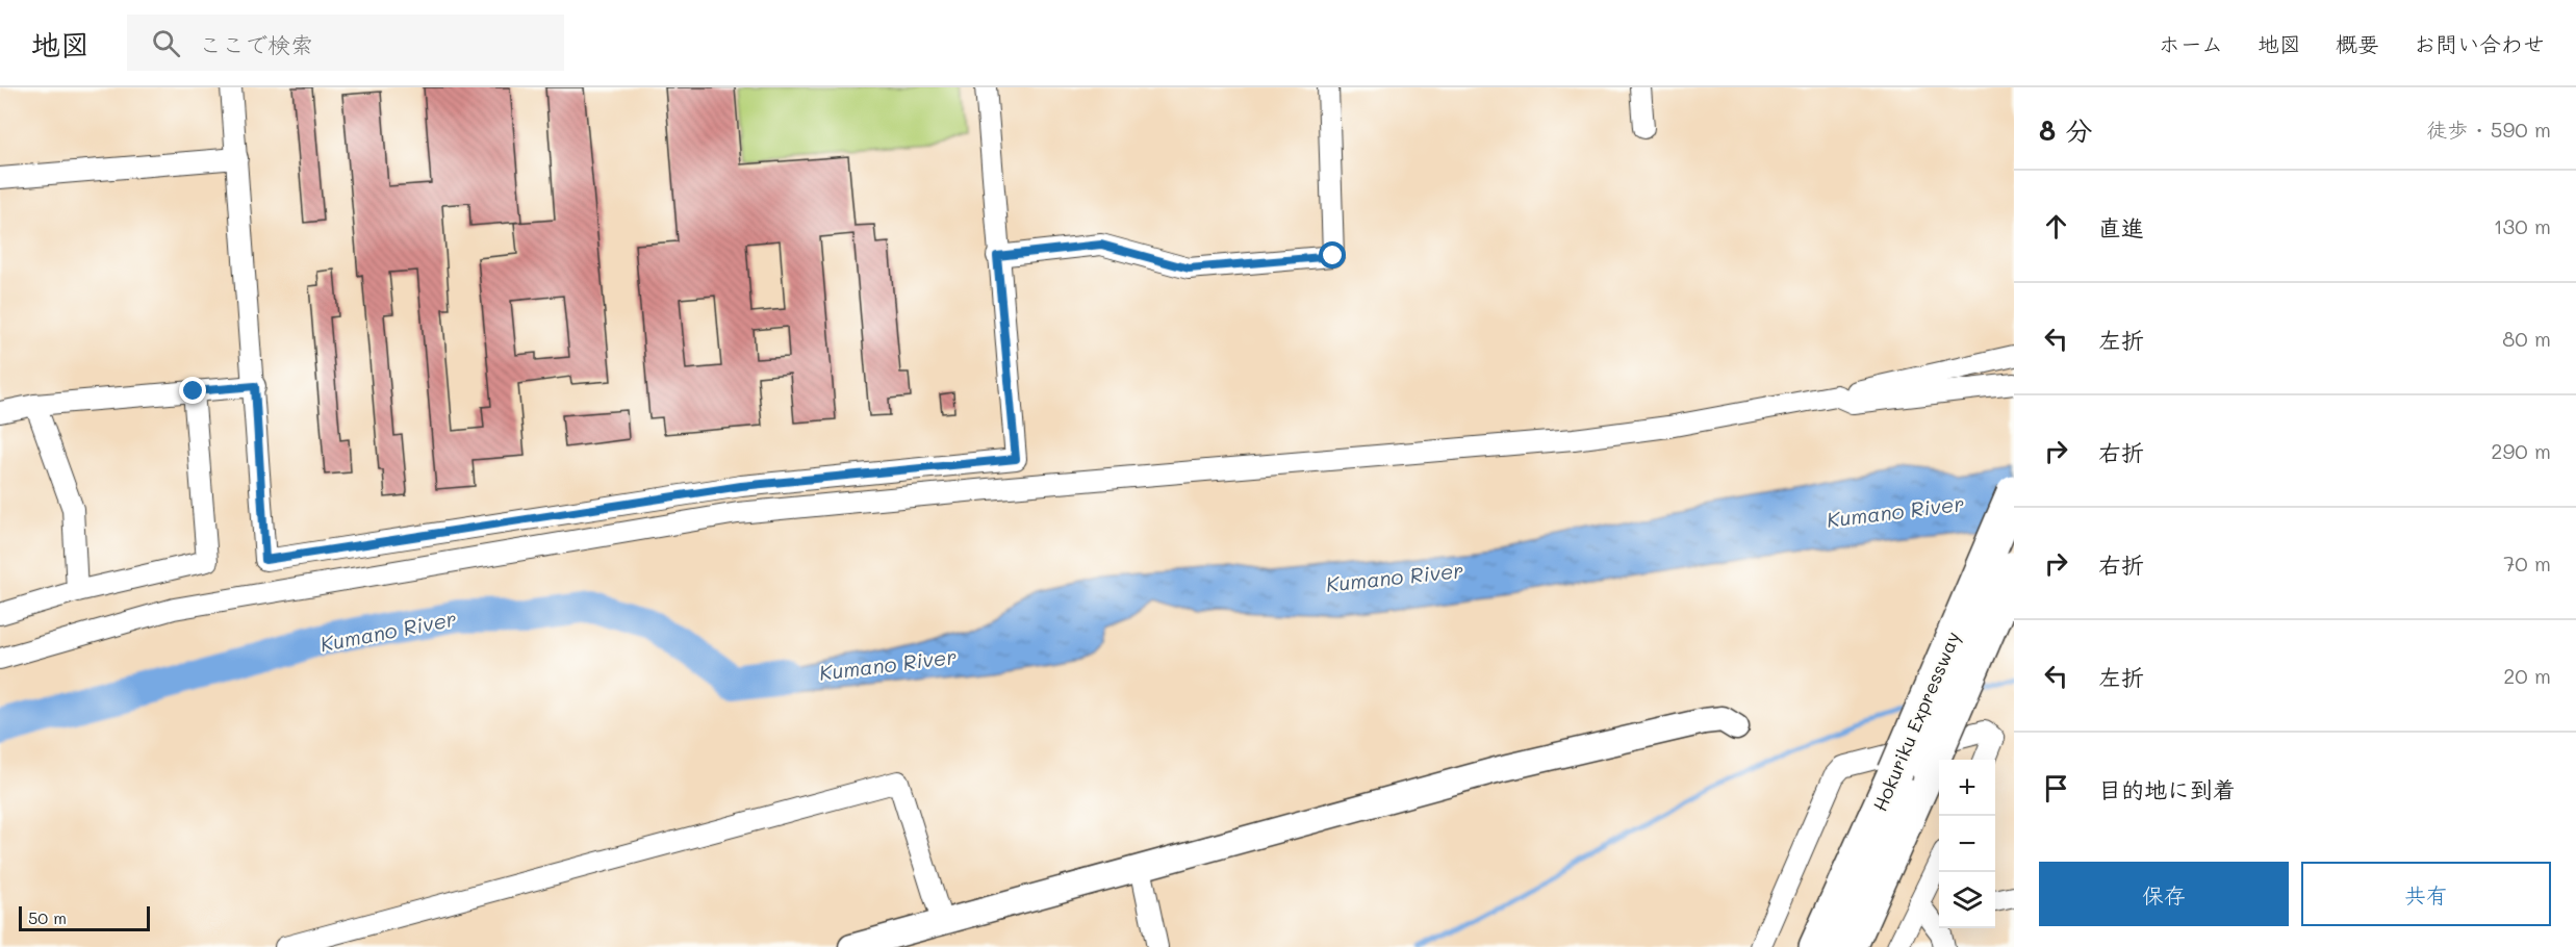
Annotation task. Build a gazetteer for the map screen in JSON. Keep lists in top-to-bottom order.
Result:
{
  "streets": {
    "highway": ["Hokuriku Expressway"]
  },
  "water": ["Kumano River"],
  "scale_bar": "50 m",
  "page": {
    "header": "地図",
    "search": "ここで検索",
    "nav": [
      "ホーム",
      "地図",
      "概要",
      "お問い合わせ"
    ],
    "heading": ["8 分", "徒歩 · 590 m"],
    "list": [
      ["直進", "130 m"],
      ["左折", "80 m"],
      ["右折", "290 m"],
      ["右折", "70 m"],
      ["左折", "20 m"],
      "目的地に到着"
    ],
    "map_buttons": ["+", "−"],
    "buttons": ["保存", "共有"],
    "scale": "50 m"
  }
}
